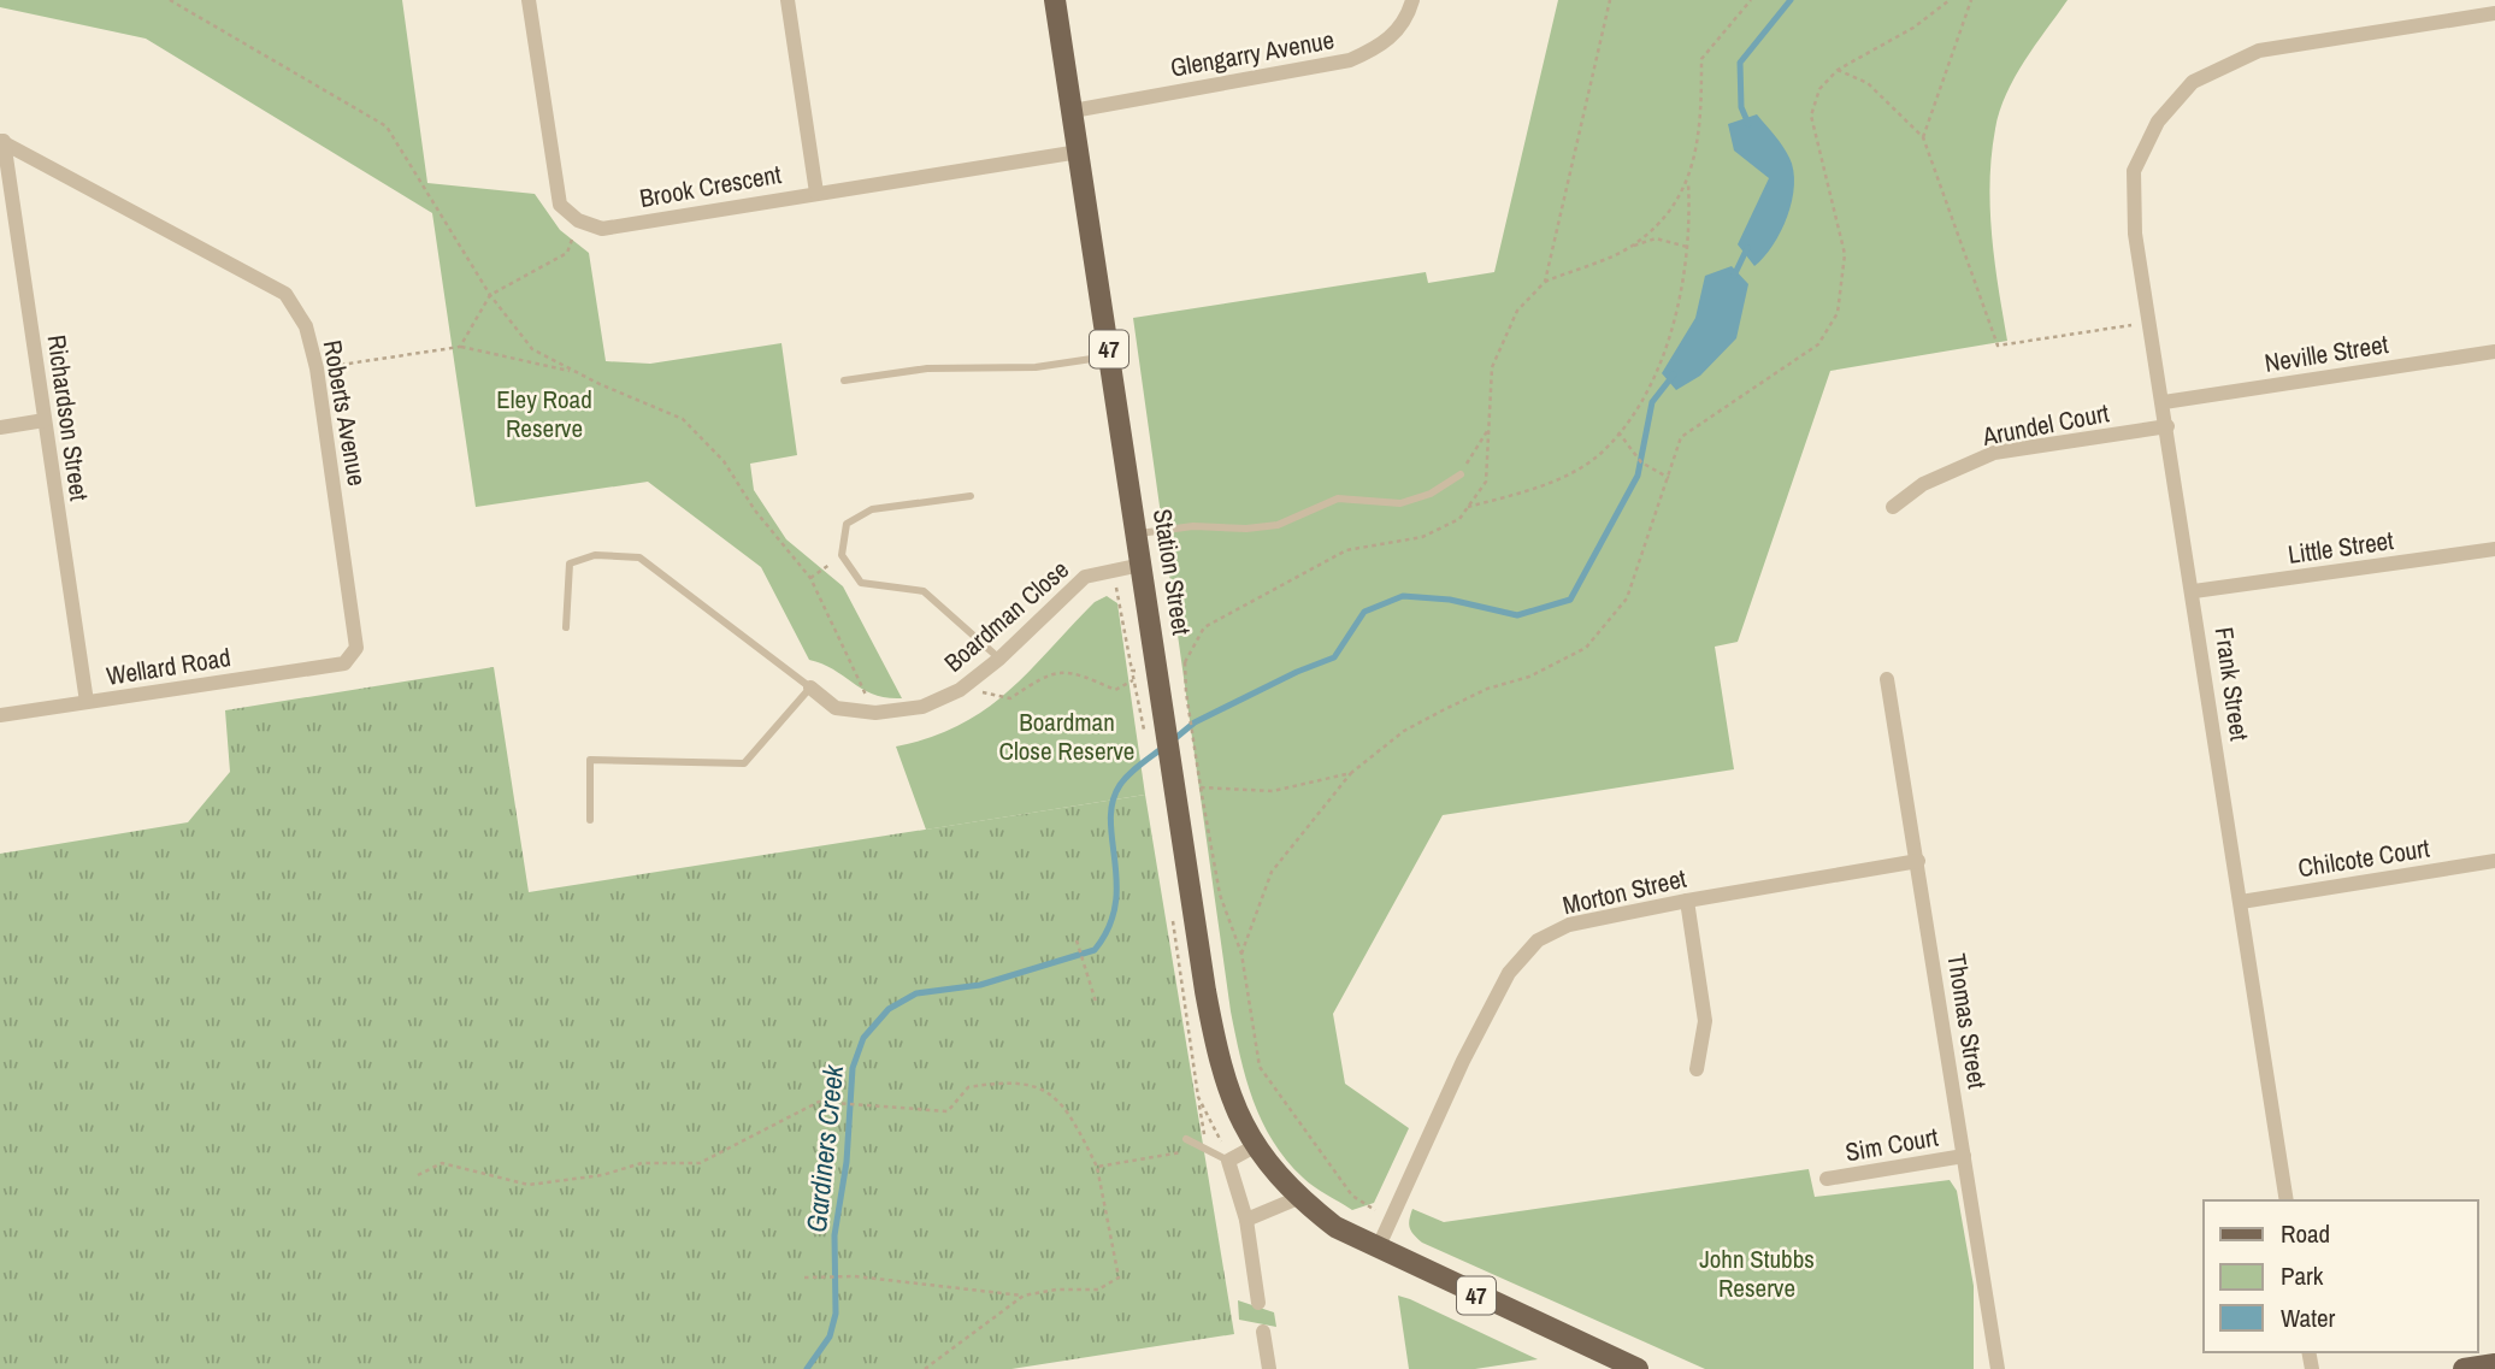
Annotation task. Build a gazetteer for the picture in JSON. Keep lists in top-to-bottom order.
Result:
{
  "streets": {
    "main road": ["47", "Station Street"],
    "street": [
      "Glengarry Avenue",
      "Brook Crescent",
      "Neville Street",
      "Roberts Avenue",
      "Richardson Street",
      "Arundel Court",
      "Little Street",
      "Boardman Close",
      "Wellard Road",
      "Frank Street",
      "Chilcote Court",
      "Morton Street",
      "Thomas Street",
      "Sim Court"
    ]
  },
  "crossings": [
    ["Glengarry Avenue", "Station Street"],
    ["Brook Crescent", "Station Street"],
    ["Neville Street", "Frank Street"],
    ["Roberts Avenue", "Richardson Street"],
    ["Roberts Avenue", "Wellard Road"],
    ["Richardson Street", "Wellard Road"],
    ["Arundel Court", "Frank Street"],
    ["Little Street", "Frank Street"],
    ["Station Street", "Boardman Close"],
    ["Station Street", "Morton Street"],
    ["Frank Street", "Chilcote Court"],
    ["Morton Street", "Thomas Street"],
    ["Thomas Street", "Sim Court"]
  ],
  "water": ["Gardiners Creek"],
  "parks": ["Eley Road Reserve", "Boardman Close Reserve", "John Stubbs Reserve"],
  "legend": ["Road", "Park", "Water"]
}
